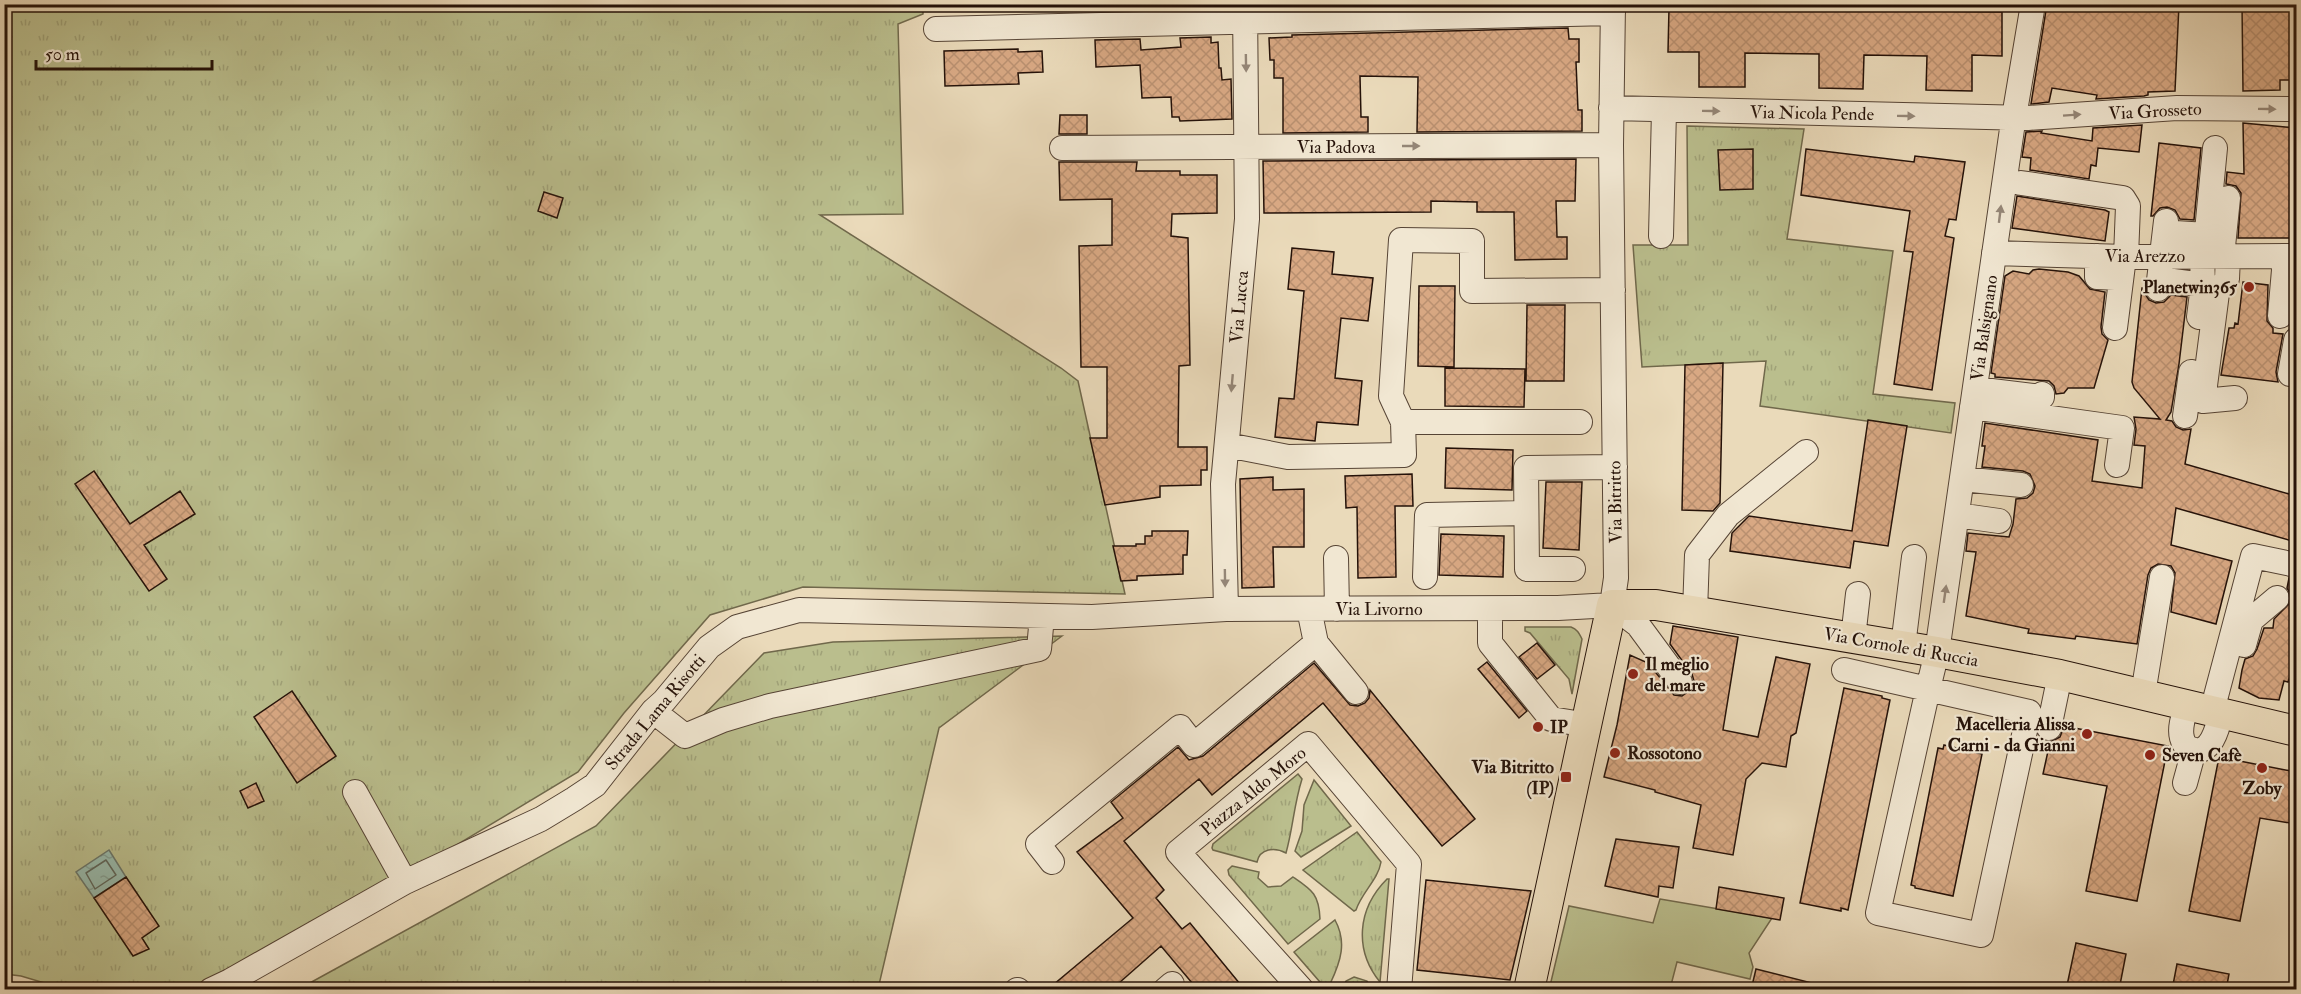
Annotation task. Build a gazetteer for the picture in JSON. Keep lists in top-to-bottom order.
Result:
{
  "streets": {
    "main road": ["Via Bitritto", "Via Cornole di Ruccia"],
    "street": [
      "Via Grosseto",
      "Via Nicola Pende",
      "Via Padova",
      "Via Arezzo",
      "Via Lucca",
      "Via Balsignano",
      "Via Livorno",
      "Strada Lama Risotti",
      "Piazza Aldo Moro"
    ]
  },
  "crossings": [
    ["Via Grosseto", "Via Nicola Pende"],
    ["Via Grosseto", "Via Balsignano"],
    ["Via Nicola Pende", "Via Balsignano"],
    ["Via Nicola Pende", "Via Bitritto"],
    ["Via Padova", "Via Lucca"],
    ["Via Padova", "Via Bitritto"],
    ["Via Arezzo", "Via Balsignano"],
    ["Via Lucca", "Via Livorno"],
    ["Via Balsignano", "Via Cornole di Ruccia"],
    ["Via Bitritto", "Via Livorno"],
    ["Via Bitritto", "Via Cornole di Ruccia"],
    ["Via Livorno", "Via Cornole di Ruccia"],
    ["Via Livorno", "Strada Lama Risotti"]
  ],
  "one_way": ["Via Grosseto", "Via Nicola Pende", "Via Lucca"],
  "places": {
    "other": [
      "Planetwin365",
      "Il meglio del mare",
      "IP",
      "Macelleria Alissa Carni - da Gianni",
      "Rossotono",
      "Seven Cafè",
      "Zoby"
    ],
    "transit": ["Via Bitritto (IP)"]
  },
  "scale_bar": "50 m"
}
